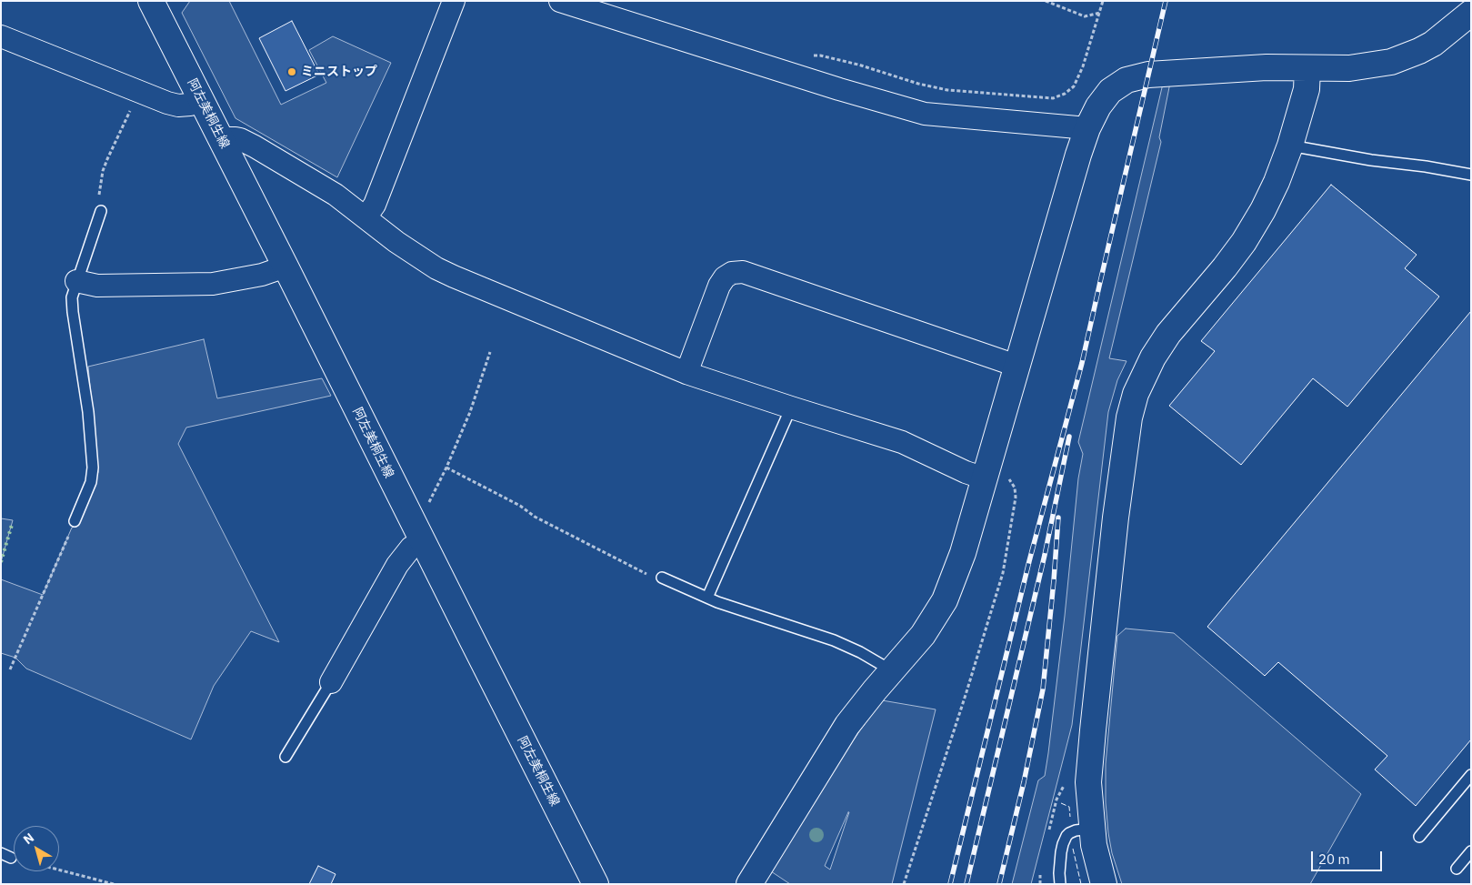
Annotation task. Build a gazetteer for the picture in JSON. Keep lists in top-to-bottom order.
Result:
{
  "streets": {
    "street": ["阿左美桐生線"]
  },
  "places": ["ミニストップ"],
  "scale_bar": "20 m",
  "north": "top left"
}
